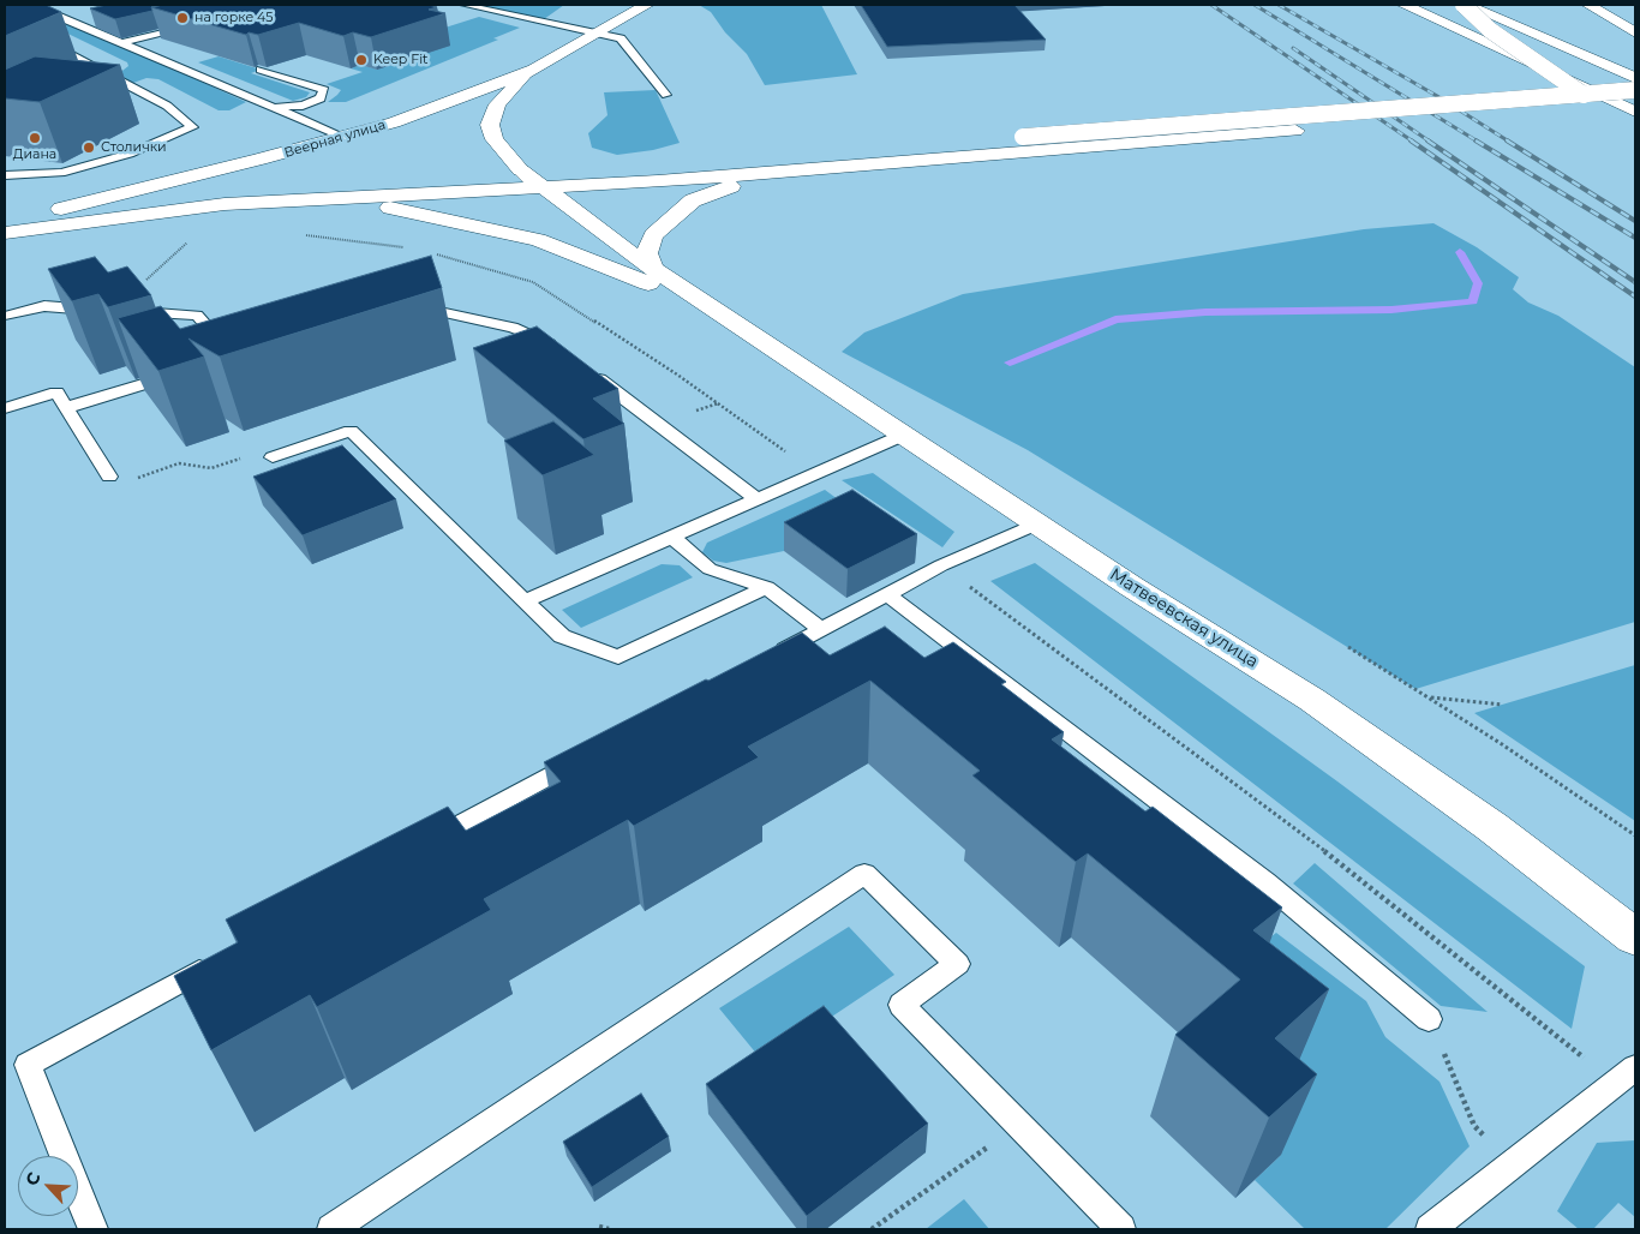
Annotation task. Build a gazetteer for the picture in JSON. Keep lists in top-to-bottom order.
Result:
{
  "streets": {
    "street": ["Веерная улица", "Матвеевская улица"]
  },
  "places": [
    "на горке 45",
    "Keep Fit",
    "Диана",
    "Столички"
  ],
  "north": "top left"
}
